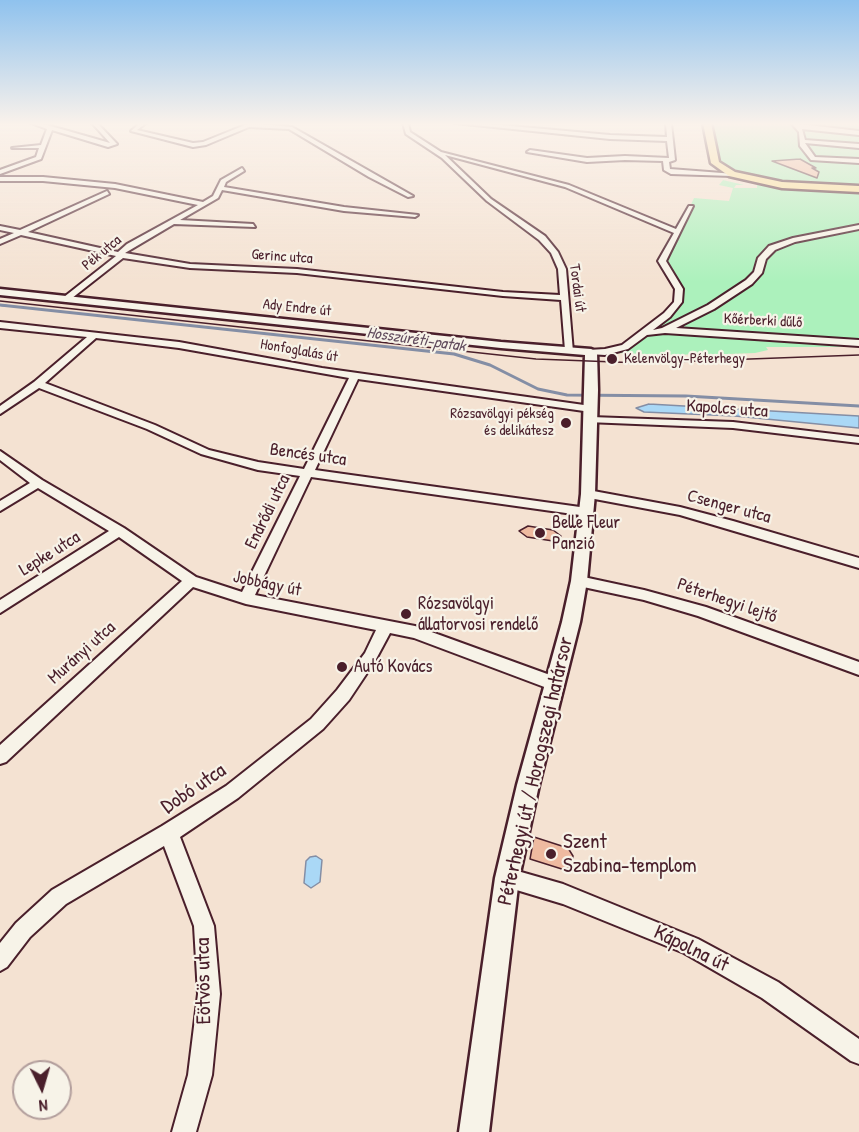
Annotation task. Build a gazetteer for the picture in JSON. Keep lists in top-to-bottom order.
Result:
{
  "streets": {
    "street": [
      "Pék utca",
      "Gerinc utca",
      "Tordai út",
      "Ady Endre út",
      "Kőérberki dűlő",
      "Honfoglalás út",
      "Kapolcs utca",
      "Bencés utca",
      "Csenger utca",
      "Endrődi utca",
      "Lepke utca",
      "Jobbágy út",
      "Péterhegyi lejtő",
      "Murányi utca",
      "Péterhegyi út / Horogszegi határsor",
      "Dobó utca",
      "Kápolna út",
      "Eötvös utca"
    ]
  },
  "crossings": [
    ["Pék utca", "Gerinc utca"],
    ["Pék utca", "Ady Endre út"],
    ["Gerinc utca", "Tordai út"],
    ["Tordai út", "Ady Endre út"],
    ["Ady Endre út", "Péterhegyi út / Horogszegi határsor"],
    ["Honfoglalás út", "Kapolcs utca"],
    ["Honfoglalás út", "Endrődi utca"],
    ["Honfoglalás út", "Péterhegyi út / Horogszegi határsor"],
    ["Kapolcs utca", "Péterhegyi út / Horogszegi határsor"],
    ["Bencés utca", "Endrődi utca"],
    ["Bencés utca", "Péterhegyi út / Horogszegi határsor"],
    ["Csenger utca", "Péterhegyi út / Horogszegi határsor"],
    ["Endrődi utca", "Jobbágy út"],
    ["Lepke utca", "Jobbágy út"],
    ["Jobbágy út", "Murányi utca"],
    ["Jobbágy út", "Péterhegyi út / Horogszegi határsor"],
    ["Jobbágy út", "Dobó utca"],
    ["Péterhegyi lejtő", "Péterhegyi út / Horogszegi határsor"],
    ["Péterhegyi út / Horogszegi határsor", "Kápolna út"],
    ["Dobó utca", "Eötvös utca"]
  ],
  "water": ["Hosszúréti-patak"],
  "places": [
    "Kelenvölgy-Péterhegy",
    "Rózsavölgyi pékség és delikátesz",
    "Belle Fleur Panzió",
    "Rózsavölgyi állatorvosi rendelő",
    "Autó Kovács",
    "Szent Szabina-templom"
  ],
  "north": "bottom"
}
